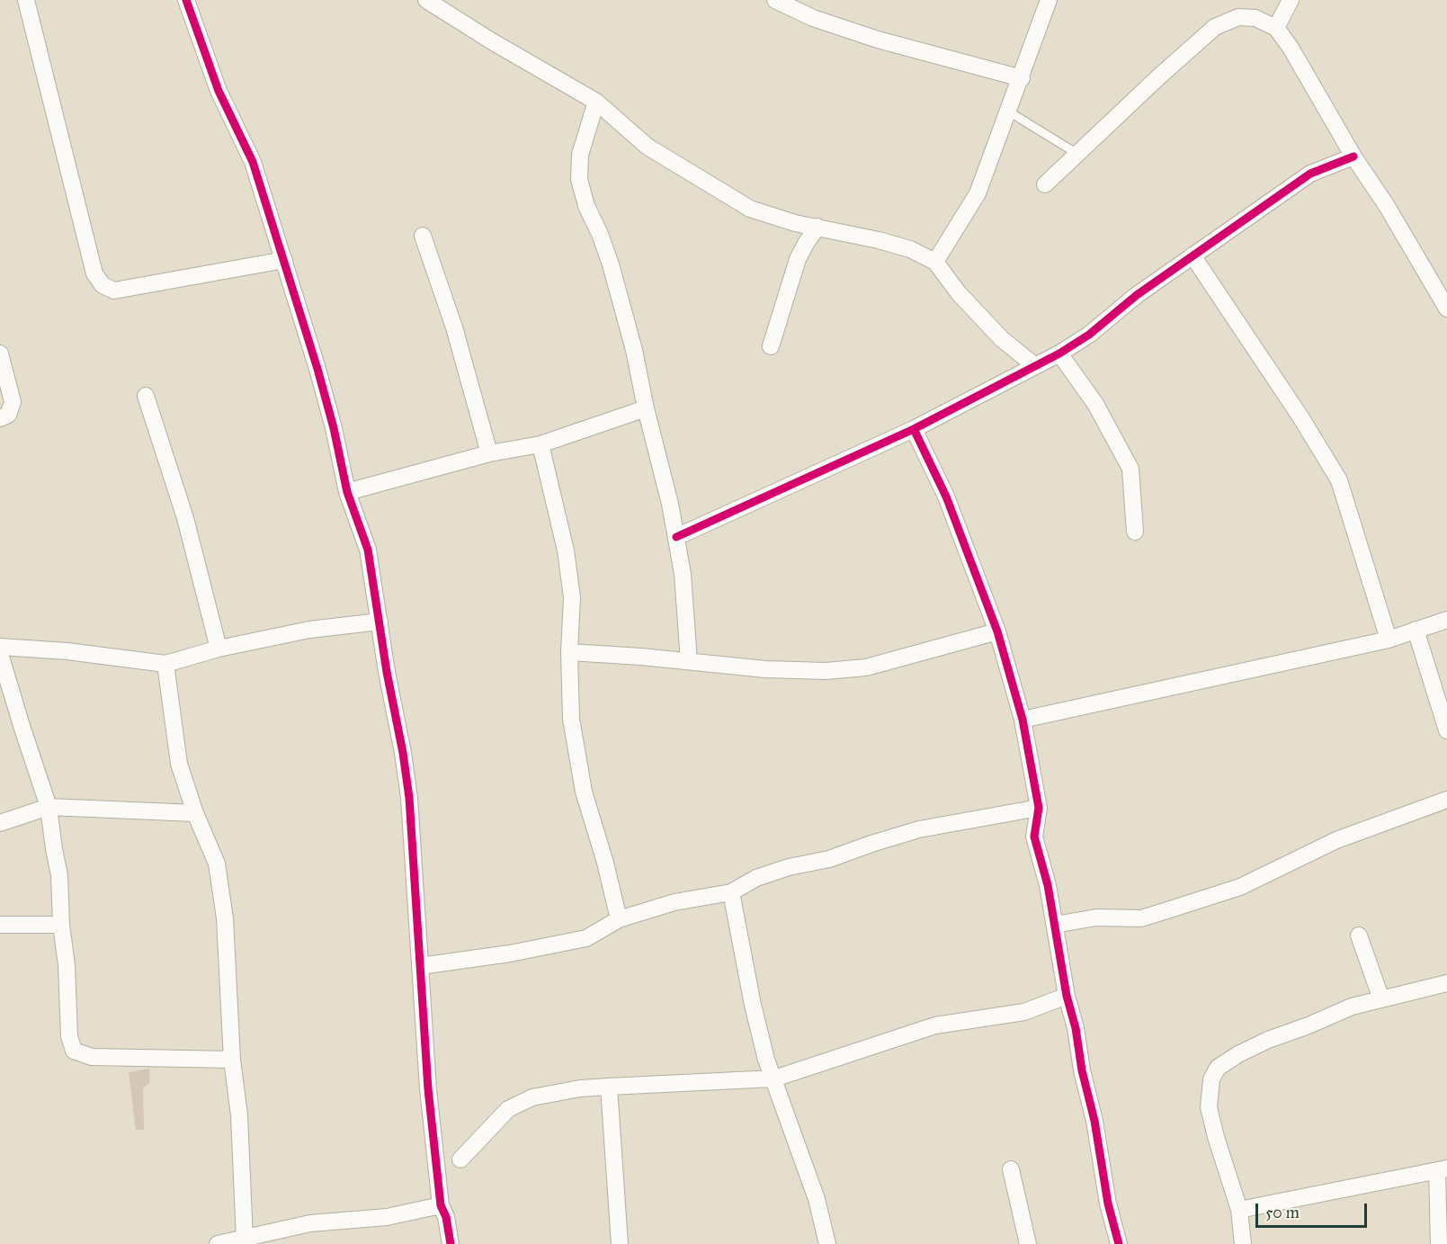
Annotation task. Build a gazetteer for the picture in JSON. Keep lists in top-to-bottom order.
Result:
{
  "scale_bar": "50 m"
}
